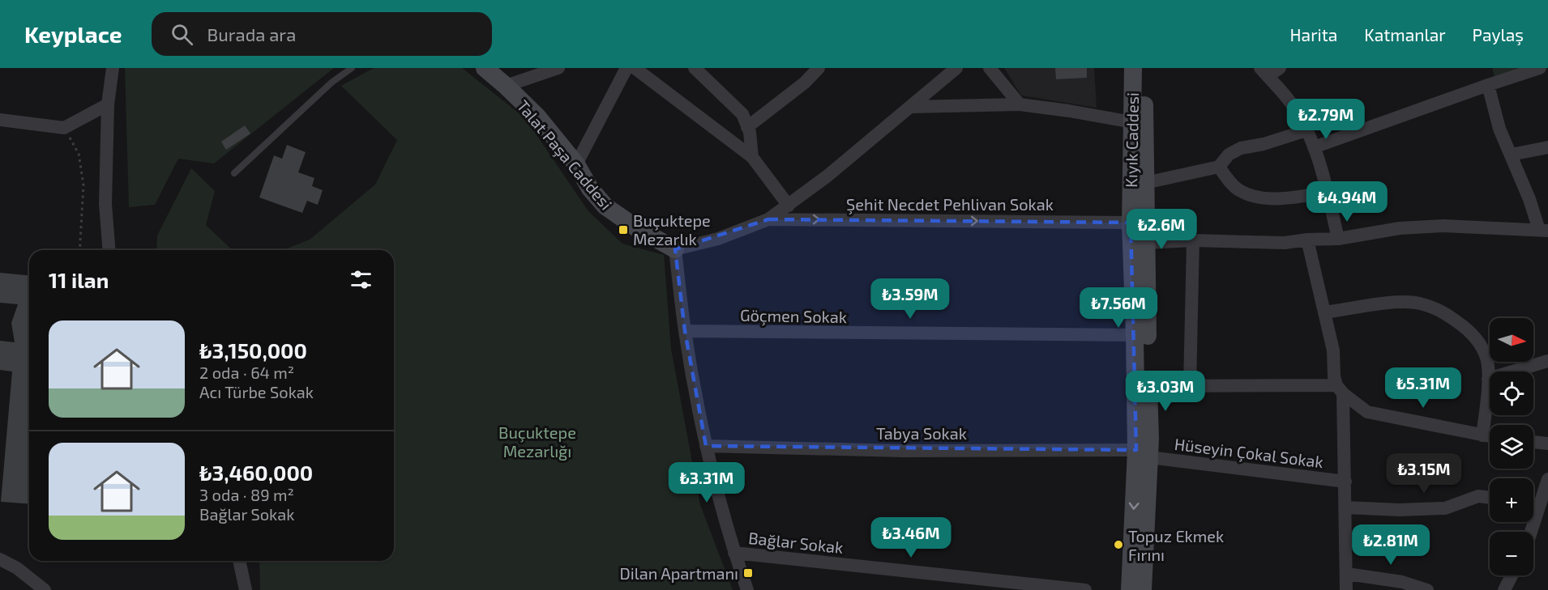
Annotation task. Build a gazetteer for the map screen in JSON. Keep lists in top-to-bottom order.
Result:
{
  "streets": {
    "main road": ["Kıyık Caddesi", "Talat Paşa Caddesi"],
    "street": [
      "Şehit Necdet Pehlivan Sokak",
      "Göçmen Sokak",
      "Tabya Sokak",
      "Hüseyin Çokal Sokak",
      "Bağlar Sokak"
    ]
  },
  "crossings": [
    ["Kıyık Caddesi", "Şehit Necdet Pehlivan Sokak"],
    ["Kıyık Caddesi", "Göçmen Sokak"],
    ["Kıyık Caddesi", "Tabya Sokak"],
    ["Kıyık Caddesi", "Hüseyin Çokal Sokak"],
    ["Tabya Sokak", "Hüseyin Çokal Sokak"]
  ],
  "parks": ["Buçuktepe Mezarlığı"],
  "places": {
    "transit": ["Buçuktepe Mezarlık", "Dilan Apartmanı"],
    "other": ["Topuz Ekmek Fırını"]
  },
  "north": "right",
  "page": {
    "header": "Keyplace",
    "search": "Burada ara",
    "nav": ["Harita", "Katmanlar", "Paylaş"],
    "price": [
      "₺2.79M",
      "₺4.94M",
      "₺2.6M",
      "₺3.59M",
      "₺7.56M",
      "₺5.31M",
      "₺3.03M",
      "₺3.15M",
      "₺3.31M",
      "₺3.46M",
      "₺2.81M"
    ],
    "heading": "11 ilan",
    "list": [
      {
        "name": "₺3,150,000",
        "note": "2 oda · 64 m² · Acı Türbe Sokak"
      },
      {
        "name": "₺3,460,000",
        "note": "3 oda · 89 m² · Bağlar Sokak"
      }
    ],
    "map_buttons": ["+", "−"]
  }
}
